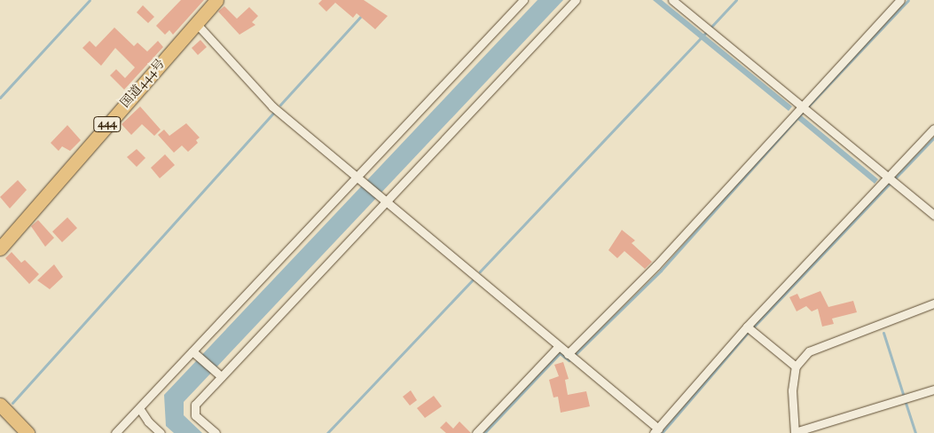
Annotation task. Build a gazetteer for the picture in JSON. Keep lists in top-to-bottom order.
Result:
{
  "streets": {
    "highway": ["国道444号", "444"]
  }
}
